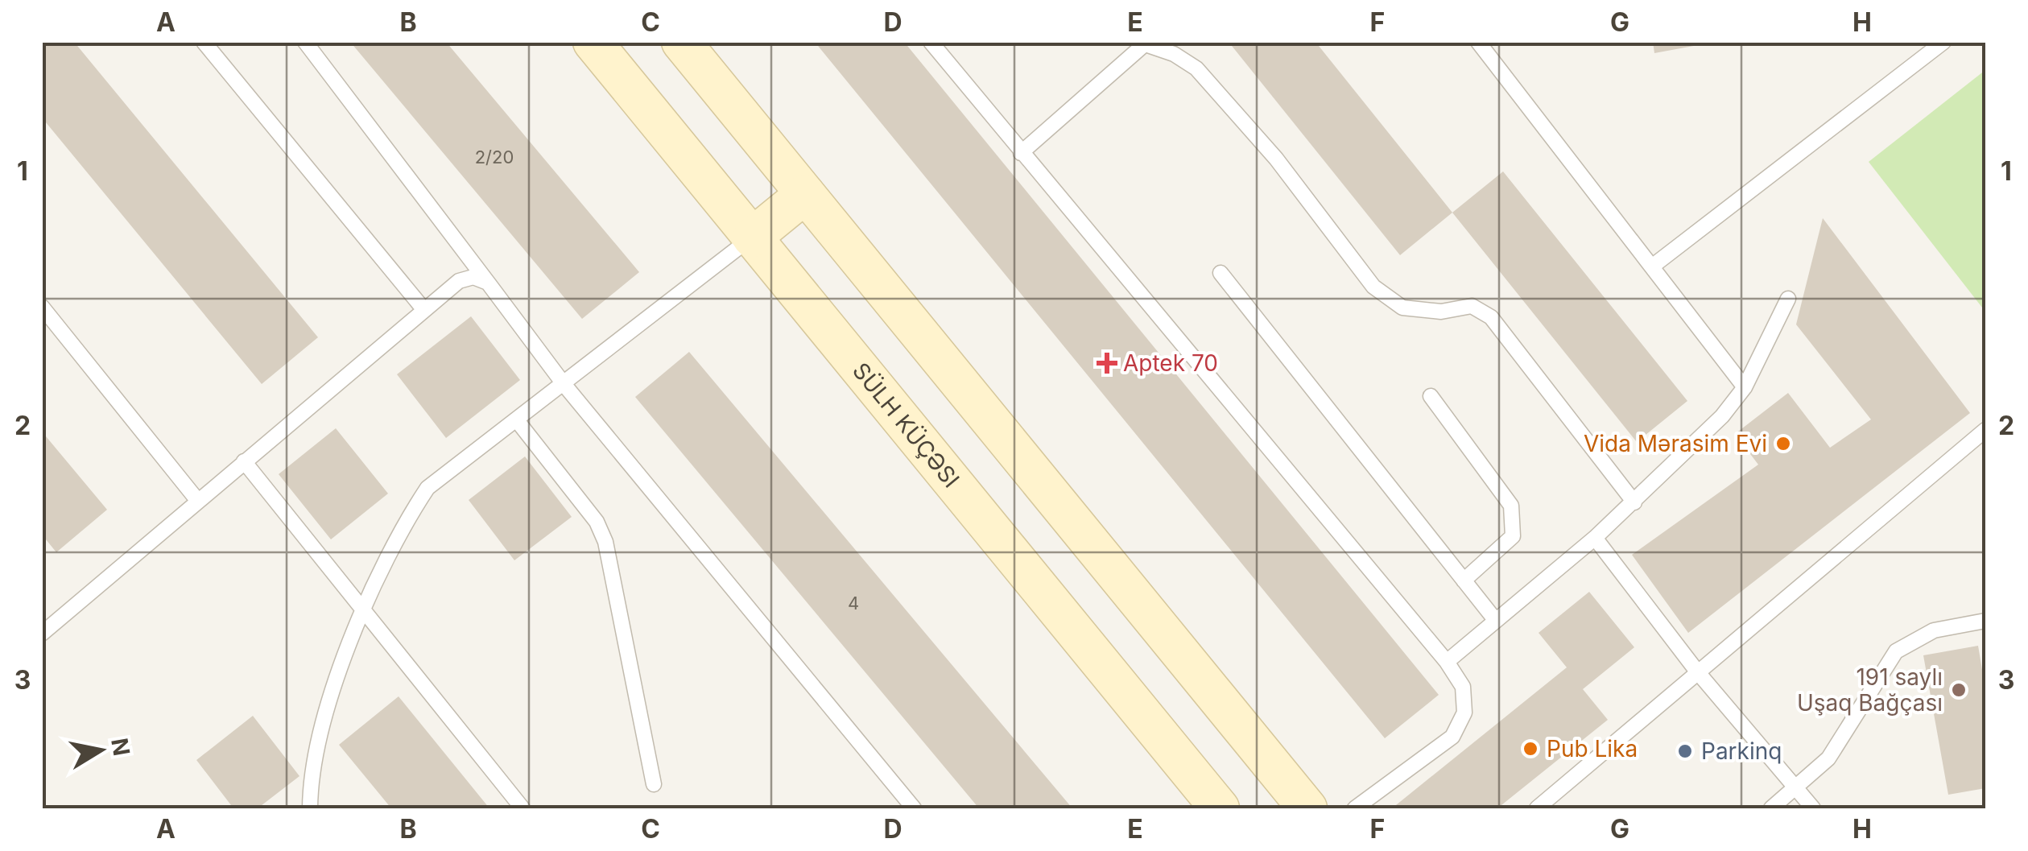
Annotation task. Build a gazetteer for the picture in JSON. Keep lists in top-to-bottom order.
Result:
{
  "streets": {
    "main road": ["SÜLH KÜÇƏSI"]
  },
  "places": {
    "health": ["Aptek 70"],
    "other": [
      "Vida Mərasim Evi",
      "191 saylı Uşaq Bağçası",
      "Pub Lika",
      "Parkinq"
    ]
  },
  "house_numbers": ["2/20", "4"],
  "north": "right",
  "grid": {
    "columns": [
      "A",
      "B",
      "C",
      "D",
      "E",
      "F",
      "G",
      "H"
    ],
    "rows": ["1", "2", "3"]
  }
}
